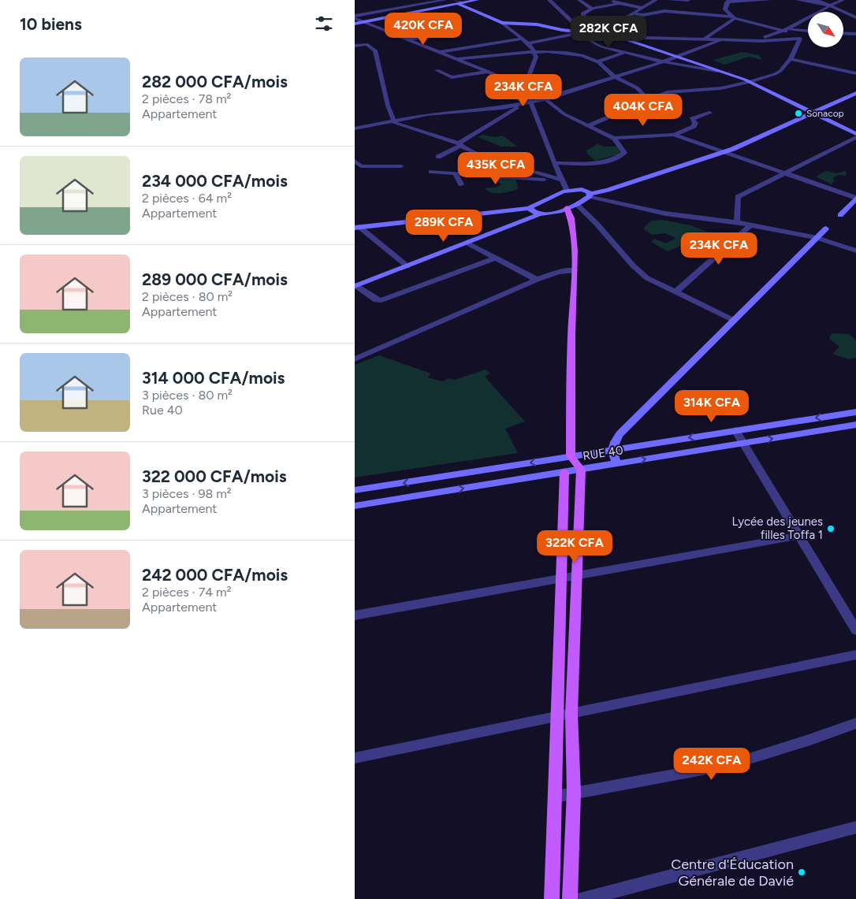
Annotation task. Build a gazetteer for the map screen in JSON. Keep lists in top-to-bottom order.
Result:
{
  "streets": {
    "main road": ["RUE 40"]
  },
  "places": ["Sonacop", "Lycée des jeunes filles Toffa 1", "Centre d'Éducation Générale de Davié"],
  "north": "bottom right",
  "page": {
    "heading": "10 biens",
    "price": [
      "420K CFA",
      "282K CFA",
      "234K CFA",
      "404K CFA",
      "435K CFA",
      "289K CFA",
      "234K CFA",
      "314K CFA",
      "322K CFA",
      "242K CFA"
    ],
    "list": [
      {
        "name": "282 000 CFA/mois",
        "note": "2 pièces · 78 m² · Appartement"
      },
      {
        "name": "234 000 CFA/mois",
        "note": "2 pièces · 64 m² · Appartement"
      },
      {
        "name": "289 000 CFA/mois",
        "note": "2 pièces · 80 m² · Appartement"
      },
      {
        "name": "314 000 CFA/mois",
        "note": "3 pièces · 80 m² · Rue 40"
      },
      {
        "name": "322 000 CFA/mois",
        "note": "3 pièces · 98 m² · Appartement"
      },
      {
        "name": "242 000 CFA/mois",
        "note": "2 pièces · 74 m² · Appartement"
      }
    ]
  }
}
